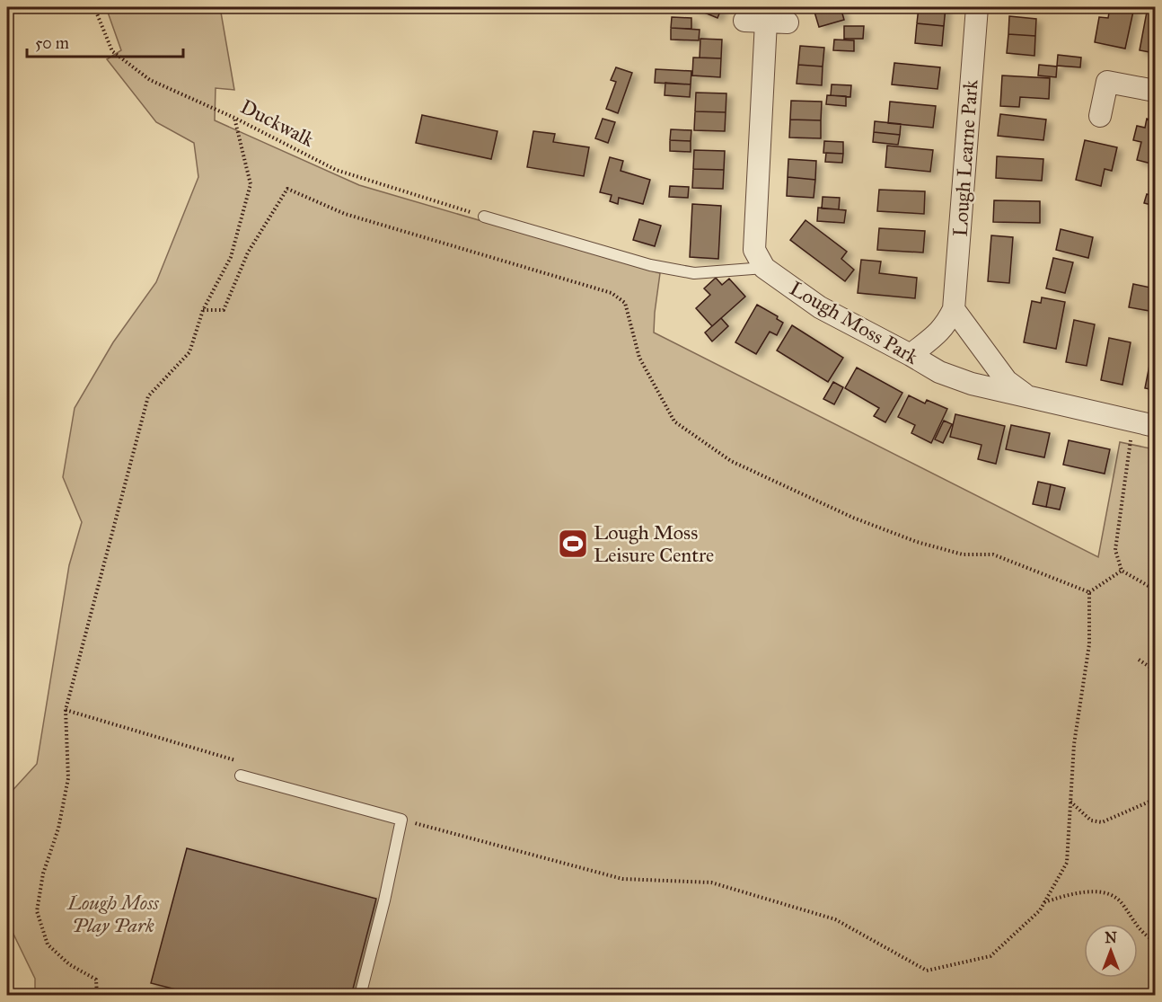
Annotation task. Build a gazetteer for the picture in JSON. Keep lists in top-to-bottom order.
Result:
{
  "streets": {
    "street": ["Lough Learne Park", "Lough Moss Park"],
    "path": ["Duckwalk"]
  },
  "crossings": [
    ["Lough Learne Park", "Lough Moss Park"]
  ],
  "parks": ["Lough Moss Play Park"],
  "places": {
    "sports": ["Lough Moss Leisure Centre"]
  },
  "scale_bar": "50 m",
  "north": "top"
}
